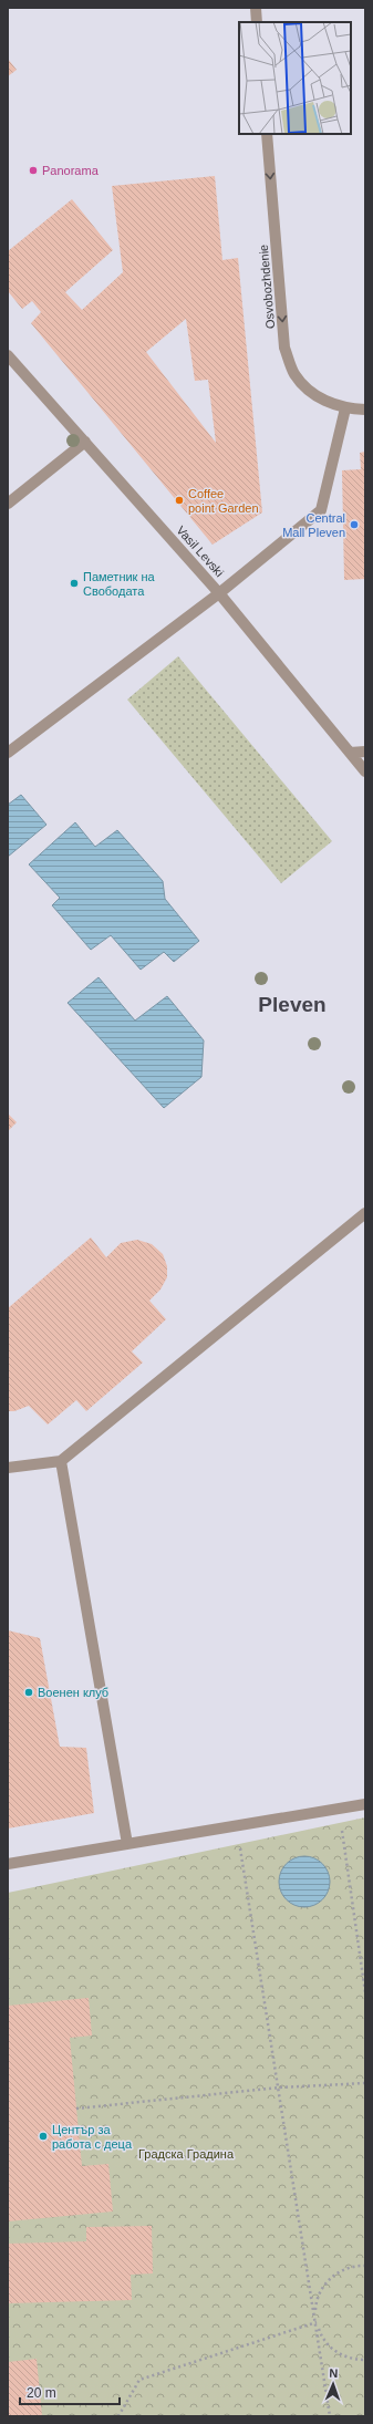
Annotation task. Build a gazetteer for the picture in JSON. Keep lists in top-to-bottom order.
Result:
{
  "streets": {
    "street": ["Osvobozhdenie", "Vasil Levski"]
  },
  "one_way": ["Osvobozhdenie"],
  "districts": ["Pleven"],
  "parks": ["Градска Градина"],
  "places": [
    "Panorama",
    "Coffee point Garden",
    "Central Mall Pleven",
    "Паметник на Свободата",
    "Военен клуб",
    "Център за работа с деца"
  ],
  "scale_bar": "20 m",
  "north": "top"
}
